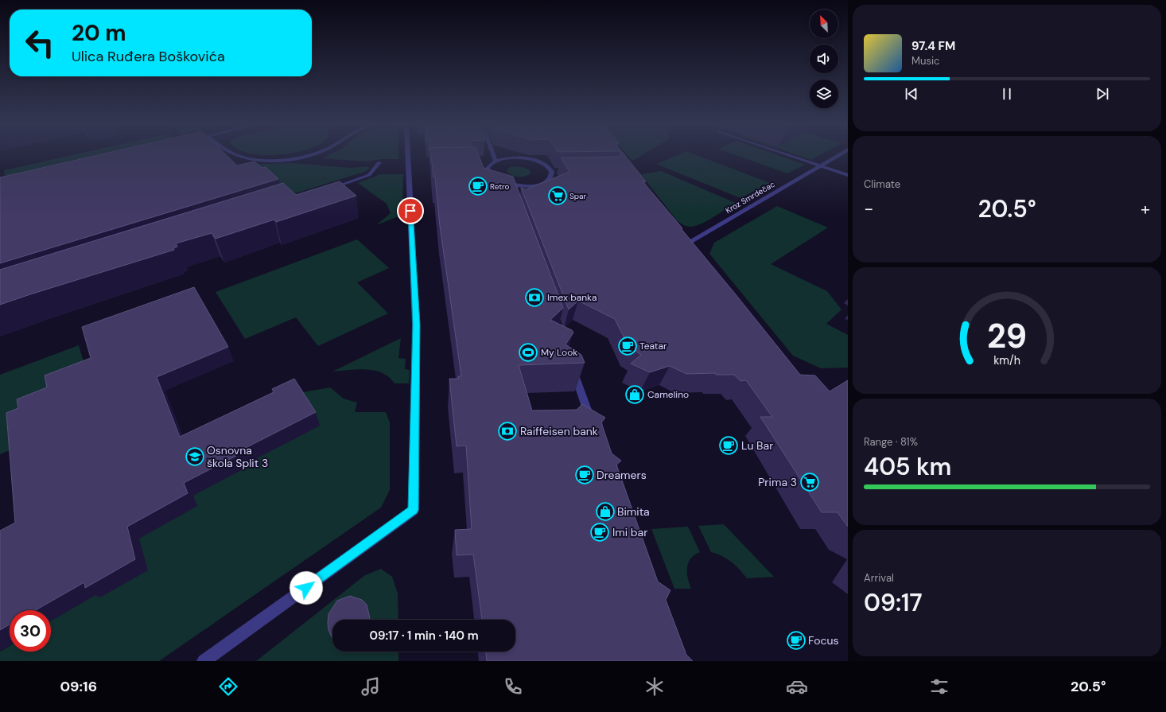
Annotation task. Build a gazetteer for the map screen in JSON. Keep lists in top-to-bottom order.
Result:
{
  "streets": {
    "street": ["Kroz Smrdečac"]
  },
  "places": {
    "cafe": [
      "Retro",
      "Teatar",
      "Lu Bar",
      "Dreamers",
      "Imi bar",
      "Focus"
    ],
    "supermarket": ["Spar", "Prima 3"],
    "bank": ["Imex banka", "Raiffeisen bank"],
    "sports": ["My Look"],
    "shop": ["Camelino", "Bimita"],
    "school or university": ["Osnovna škola Split 3"]
  },
  "north": "top left",
  "page": {
    "turn": ["20 m", "Ulica Ruđera Boškovića"],
    "song": ["97.4 FM", "Music"],
    "tile": [
      "Climate",
      ["Range · 81%", "405 km"],
      ["Arrival", "09:17"]
    ],
    "heat": ["−", "20.5°", "+"],
    "limit": "30",
    "trip": "09:17 · 1 min · 140 m",
    "tabs": ["09:16", "20.5°"],
    "gauge": ["29", "km/h"]
  }
}
